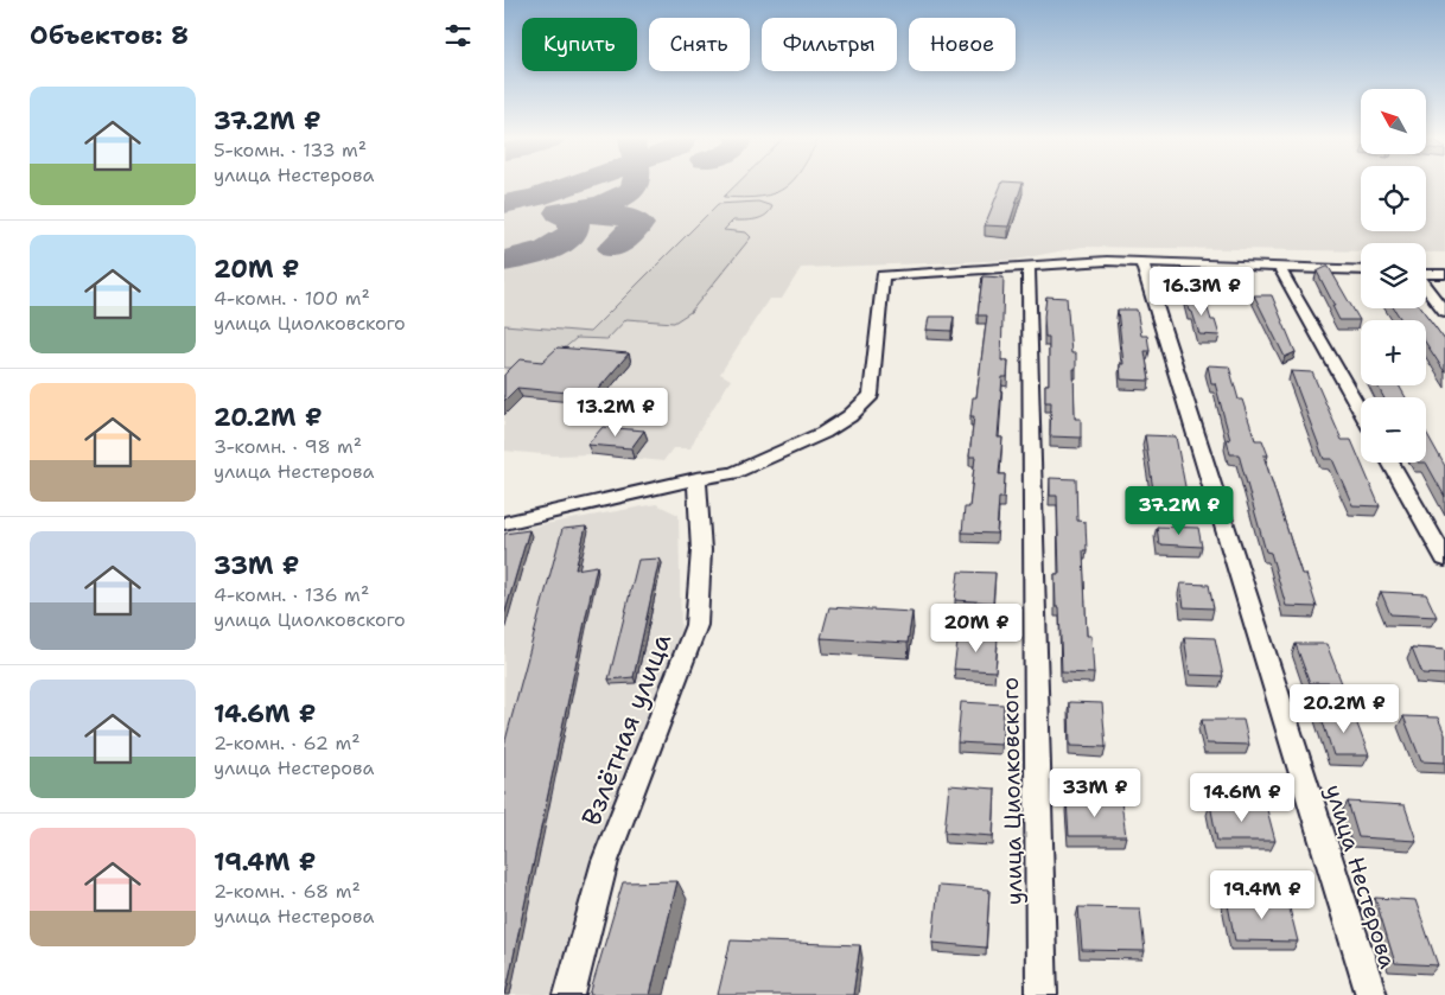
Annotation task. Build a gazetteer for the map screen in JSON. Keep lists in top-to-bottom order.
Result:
{
  "streets": {
    "street": ["Взлётная улица", "улица Циолковского", "улица Нестерова"]
  },
  "north": "top left",
  "page": {
    "heading": "Объектов: 8",
    "chip": [
      "Купить",
      "Снять",
      "Фильтры",
      "Новое"
    ],
    "list": [
      {
        "name": "37.2M ₽",
        "note": "5-комн. · 133 m² · улица Нестерова"
      },
      {
        "name": "20M ₽",
        "note": "4-комн. · 100 m² · улица Циолковского"
      },
      {
        "name": "20.2M ₽",
        "note": "3-комн. · 98 m² · улица Нестерова"
      },
      {
        "name": "33M ₽",
        "note": "4-комн. · 136 m² · улица Циолковского"
      },
      {
        "name": "14.6M ₽",
        "note": "2-комн. · 62 m² · улица Нестерова"
      },
      {
        "name": "19.4M ₽",
        "note": "2-комн. · 68 m² · улица Нестерова"
      }
    ],
    "map_buttons": ["+", "−"],
    "price": [
      "16.3M ₽",
      "13.2M ₽",
      "37.2M ₽",
      "20M ₽",
      "20.2M ₽",
      "33M ₽",
      "14.6M ₽",
      "19.4M ₽"
    ]
  }
}
